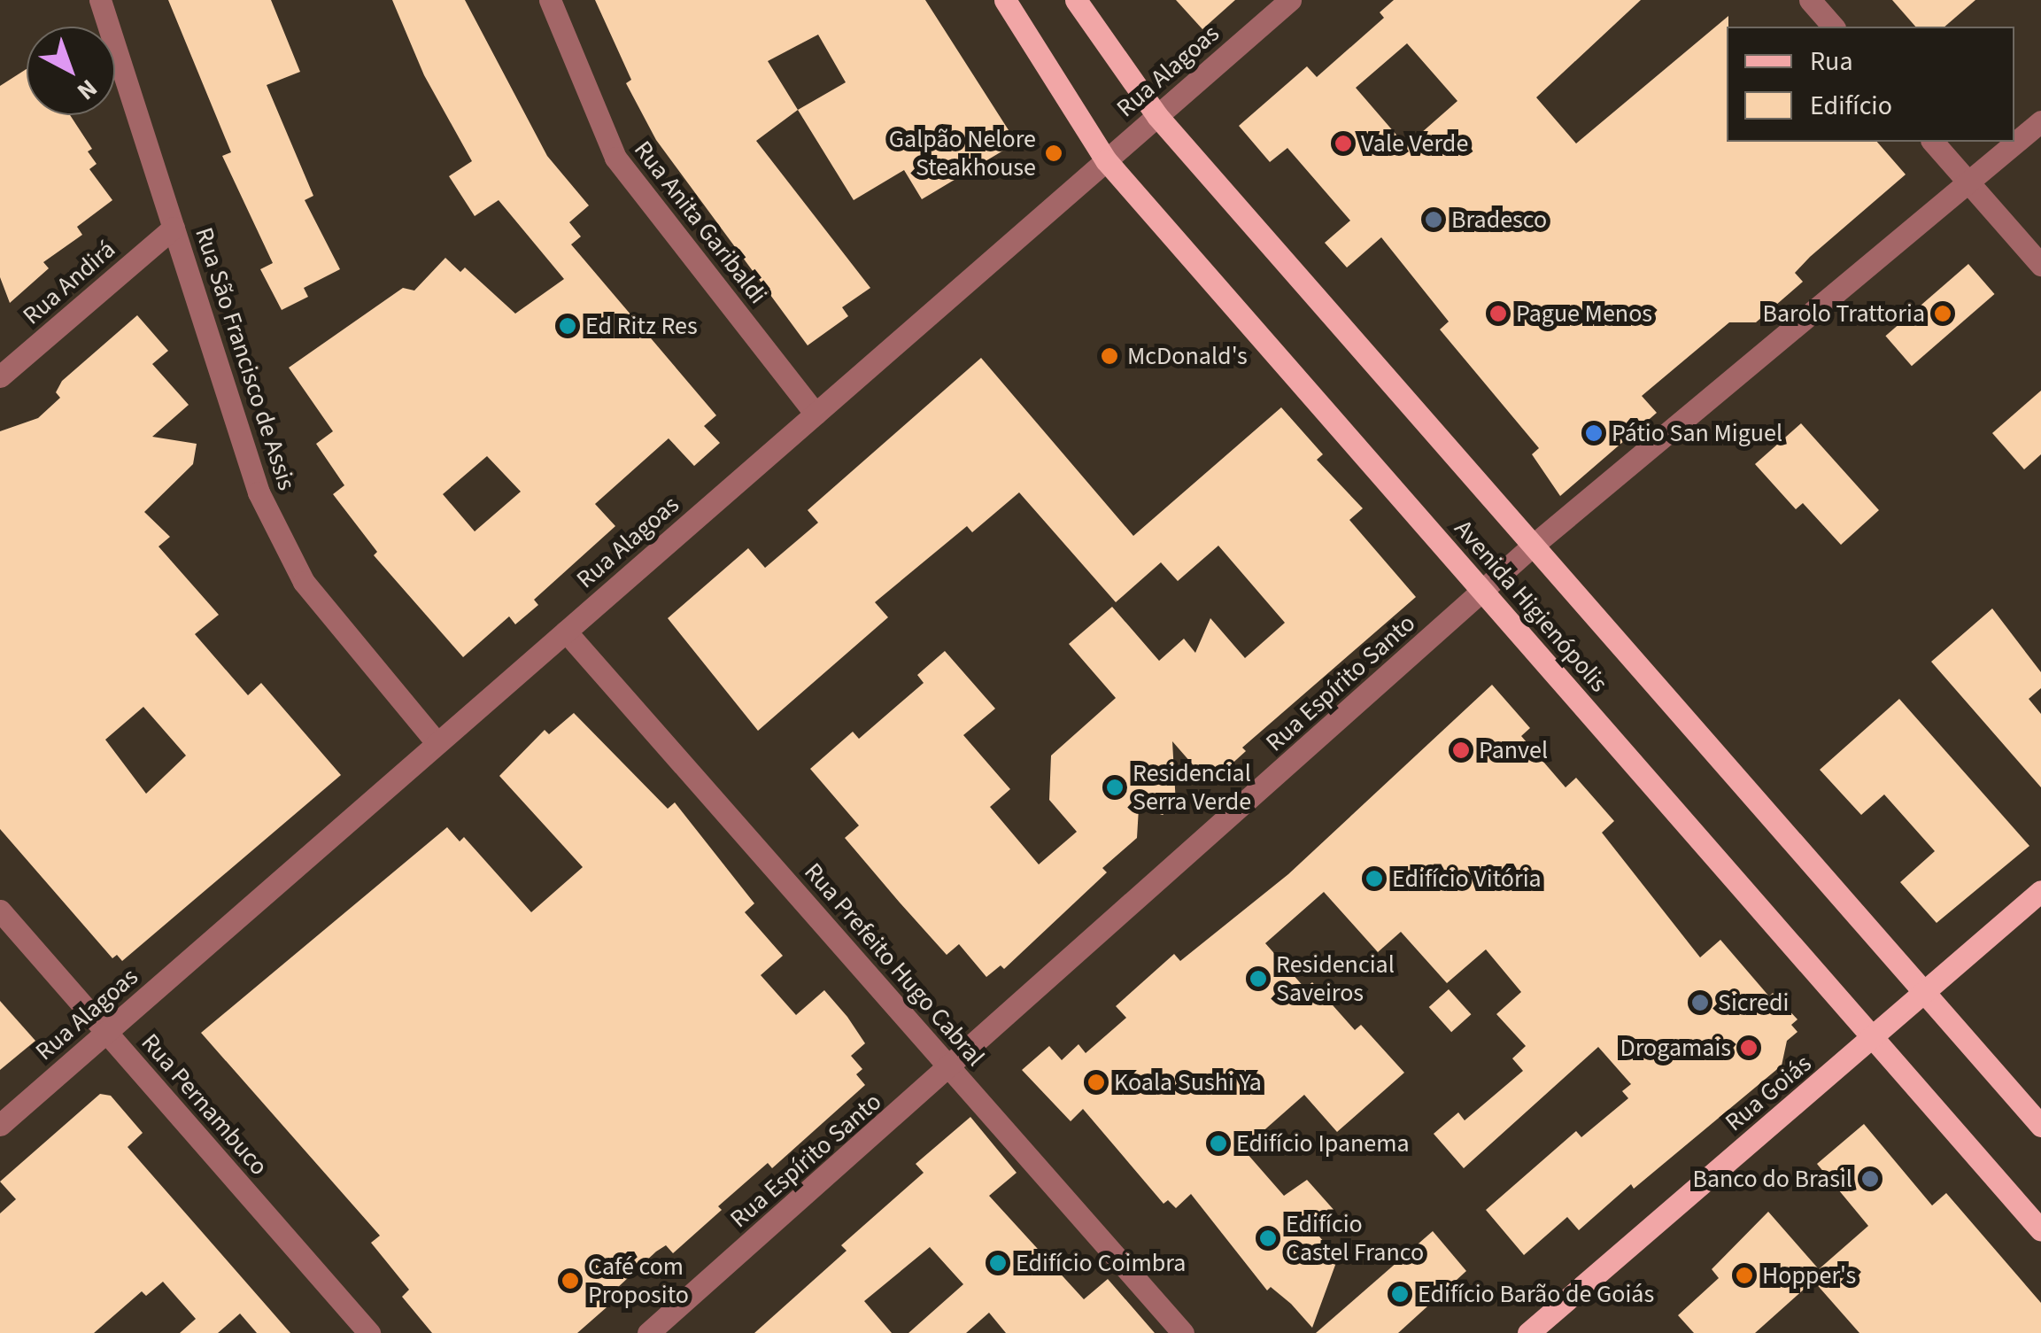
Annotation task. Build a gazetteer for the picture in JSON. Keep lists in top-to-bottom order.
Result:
{
  "streets": {
    "main road": ["Avenida Higienópolis", "Rua Goiás"],
    "street": [
      "Rua Alagoas",
      "Rua Anita Garibaldi",
      "Rua Andirá",
      "Rua São Francisco de Assis",
      "Rua Espírito Santo",
      "Rua Prefeito Hugo Cabral",
      "Rua Pernambuco"
    ]
  },
  "crossings": [
    ["Rua Alagoas", "Rua Anita Garibaldi"],
    ["Rua Alagoas", "Rua São Francisco de Assis"],
    ["Rua Alagoas", "Avenida Higienópolis"],
    ["Rua Alagoas", "Rua Prefeito Hugo Cabral"],
    ["Rua Alagoas", "Rua Pernambuco"],
    ["Rua Andirá", "Rua São Francisco de Assis"],
    ["Avenida Higienópolis", "Rua Espírito Santo"],
    ["Avenida Higienópolis", "Rua Goiás"],
    ["Rua Espírito Santo", "Rua Prefeito Hugo Cabral"]
  ],
  "places": [
    "Vale Verde",
    "Galpão Nelore Steakhouse",
    "Bradesco",
    "Pague Menos",
    "Barolo Trattoria",
    "Ed Ritz Res",
    "McDonald's",
    "Pátio San Miguel",
    "Panvel",
    "Residencial Serra Verde",
    "Edifício Vitória",
    "Residencial Saveiros",
    "Sicredi",
    "Drogamais",
    "Koala Sushi Ya",
    "Edifício Ipanema",
    "Banco do Brasil",
    "Edifício Castel Franco",
    "Edifício Coimbra",
    "Hopper's",
    "Café com Proposito",
    "Edifício Barão de Goiás"
  ],
  "legend": ["Rua", "Edifício"],
  "north": "bottom right"
}
